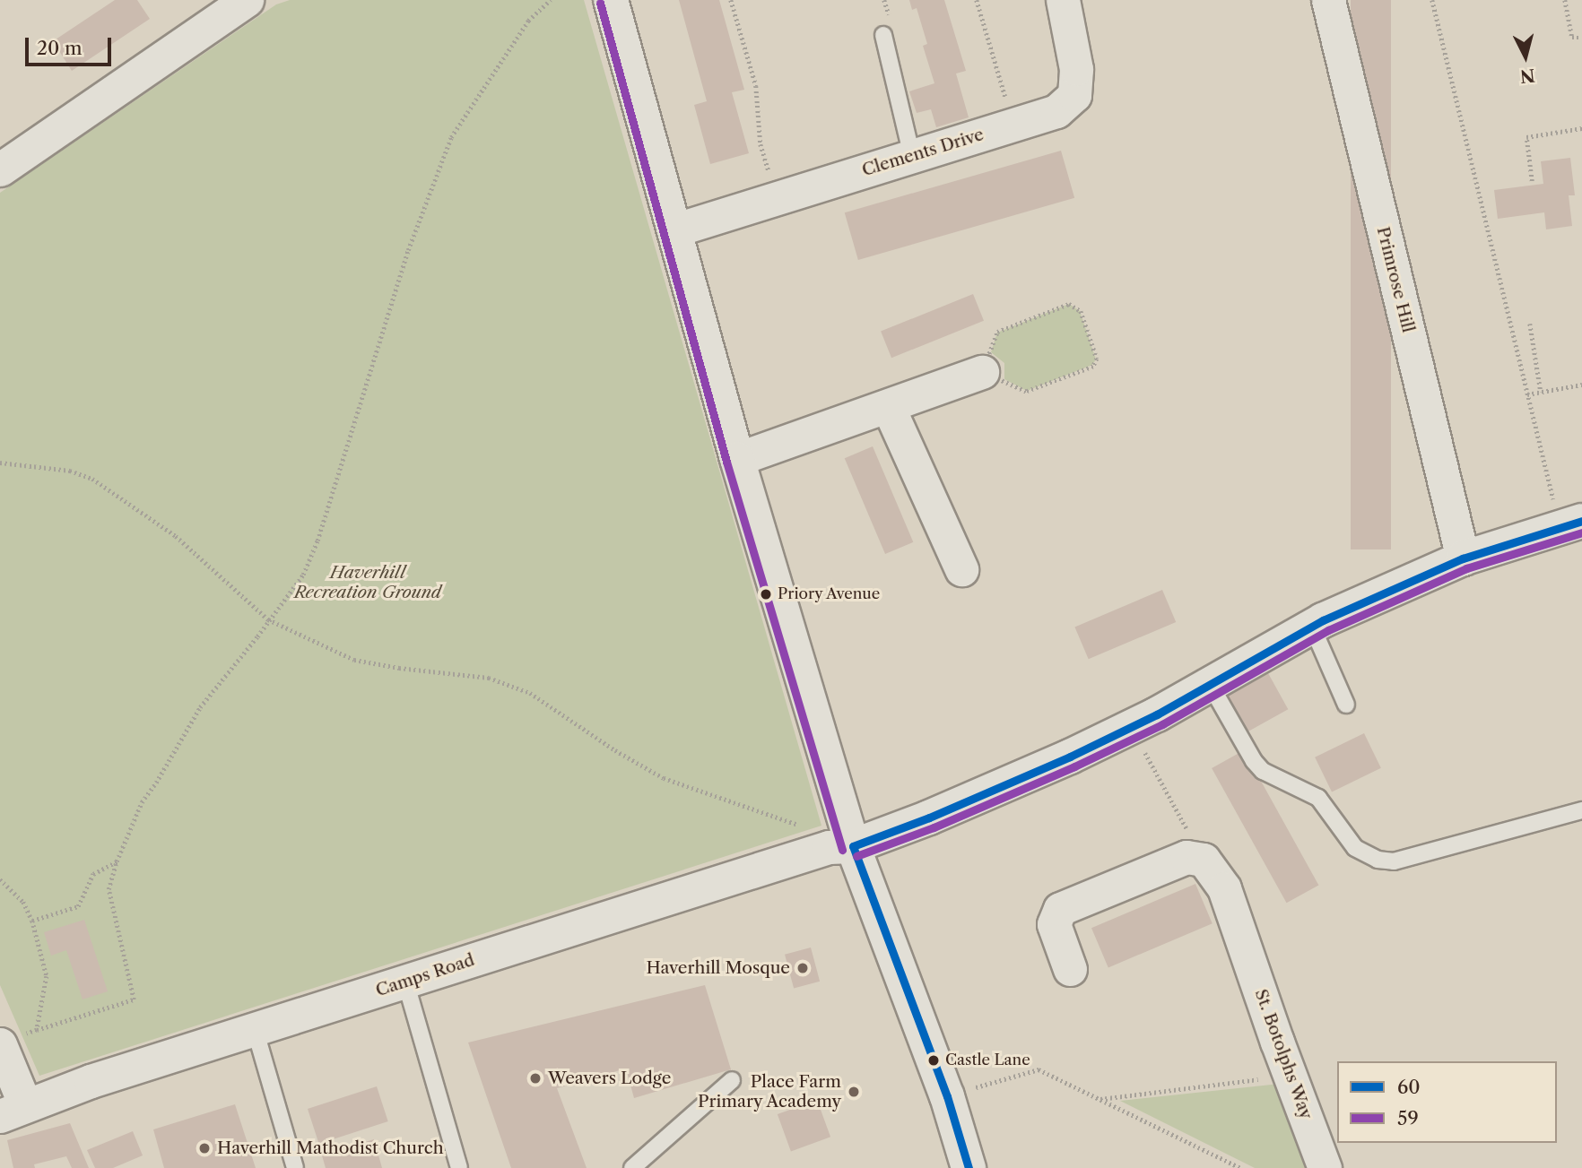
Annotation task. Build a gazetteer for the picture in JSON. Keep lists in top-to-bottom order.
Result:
{
  "streets": {
    "street": [
      "Clements Drive",
      "Primrose Hill",
      "Camps Road",
      "St. Botolphs Way"
    ]
  },
  "parks": ["Haverhill Recreation Ground"],
  "places": [
    "Priory Avenue",
    "Haverhill Mosque",
    "Castle Lane",
    "Weavers Lodge",
    "Place Farm Primary Academy",
    "Haverhill Mathodist Church"
  ],
  "lines": ["transit line 59", "transit line 60"],
  "legend": ["60", "59"],
  "scale_bar": "20 m",
  "north": "bottom"
}
